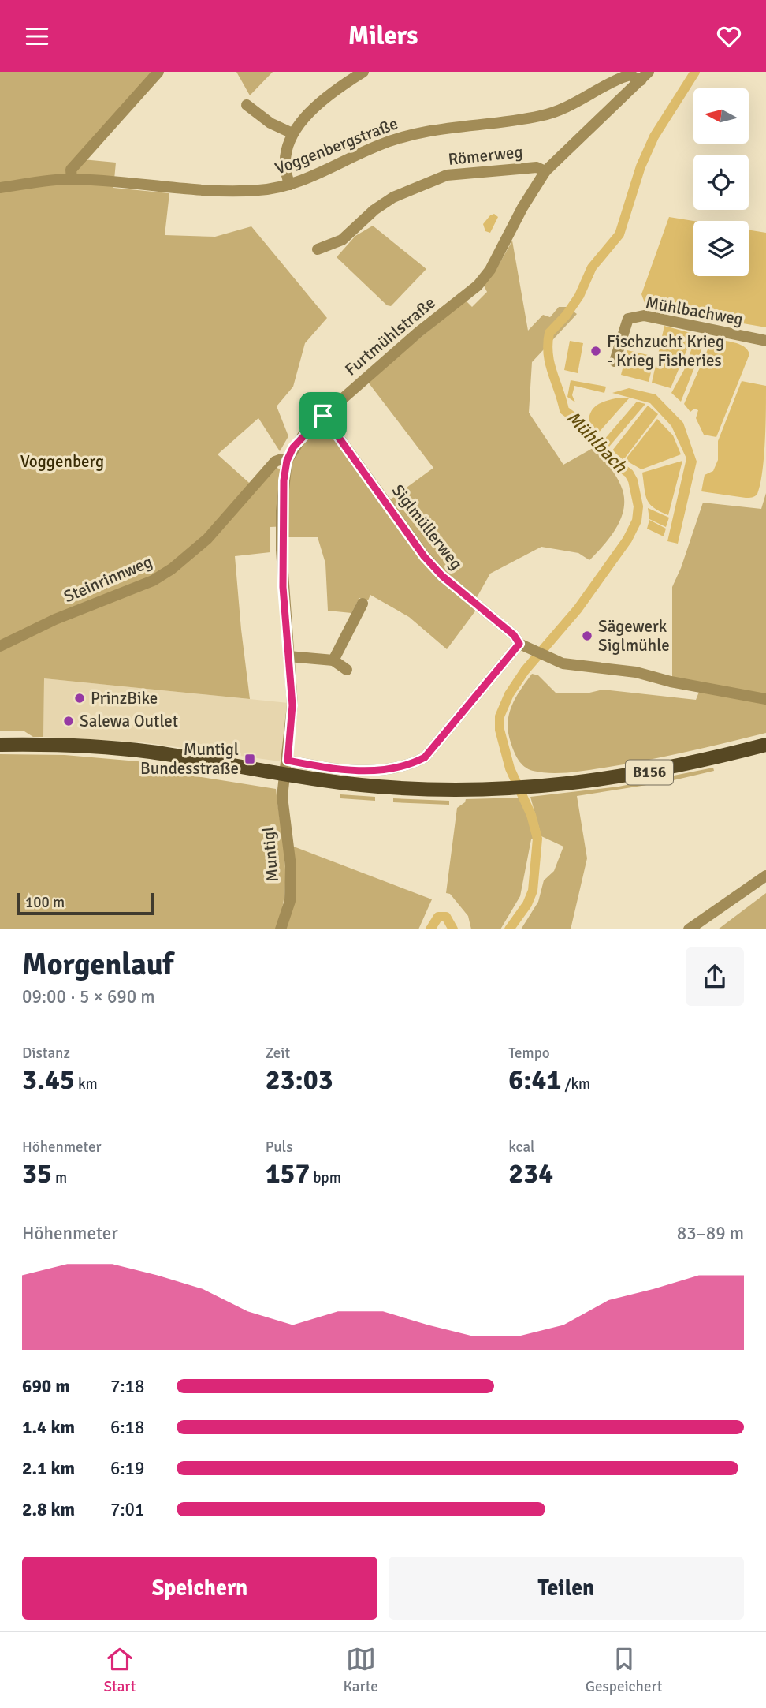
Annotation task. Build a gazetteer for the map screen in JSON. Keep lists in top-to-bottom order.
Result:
{
  "streets": {
    "main road": ["B156"],
    "street": [
      "Voggenbergstraße",
      "Römerweg",
      "Mühlbachweg",
      "Furtmühlstraße",
      "Siglmüllerweg",
      "Steinrinnweg",
      "Muntigl"
    ]
  },
  "crossings": [
    ["Voggenbergstraße", "Furtmühlstraße"],
    ["Römerweg", "Furtmühlstraße"],
    ["Furtmühlstraße", "Siglmüllerweg"],
    ["Furtmühlstraße", "Steinrinnweg"],
    ["Furtmühlstraße", "B156"],
    ["Furtmühlstraße", "Muntigl"],
    ["B156", "Muntigl"]
  ],
  "water": ["Mühlbach"],
  "parks": ["Voggenberg"],
  "places": {
    "other": [
      "Fischzucht Krieg - Krieg Fisheries",
      "Sägewerk Siglmühle",
      "PrinzBike",
      "Salewa Outlet"
    ],
    "transit": ["Muntigl Bundesstraße"]
  },
  "scale_bar": "100 m",
  "north": "left",
  "page": {
    "header": "Milers",
    "scale": "100 m",
    "heading": ["Morgenlauf", "09:00 · 5 × 690 m"],
    "stats": [
      ["Distanz", "3.45 km"],
      ["Zeit", "23:03"],
      ["Tempo", "6:41 /km"],
      ["Höhenmeter", "35 m"],
      ["Puls", "157 bpm"],
      ["kcal", "234"]
    ],
    "chart": ["Höhenmeter", "83–89 m"],
    "list": [
      {
        "name": "690 m",
        "note": "7:18"
      },
      {
        "name": "1.4 km",
        "note": "6:18"
      },
      {
        "name": "2.1 km",
        "note": "6:19"
      },
      {
        "name": "2.8 km",
        "note": "7:01"
      }
    ],
    "buttons": ["Speichern", "Teilen"],
    "tabs": ["Start", "Karte", "Gespeichert"]
  }
}
